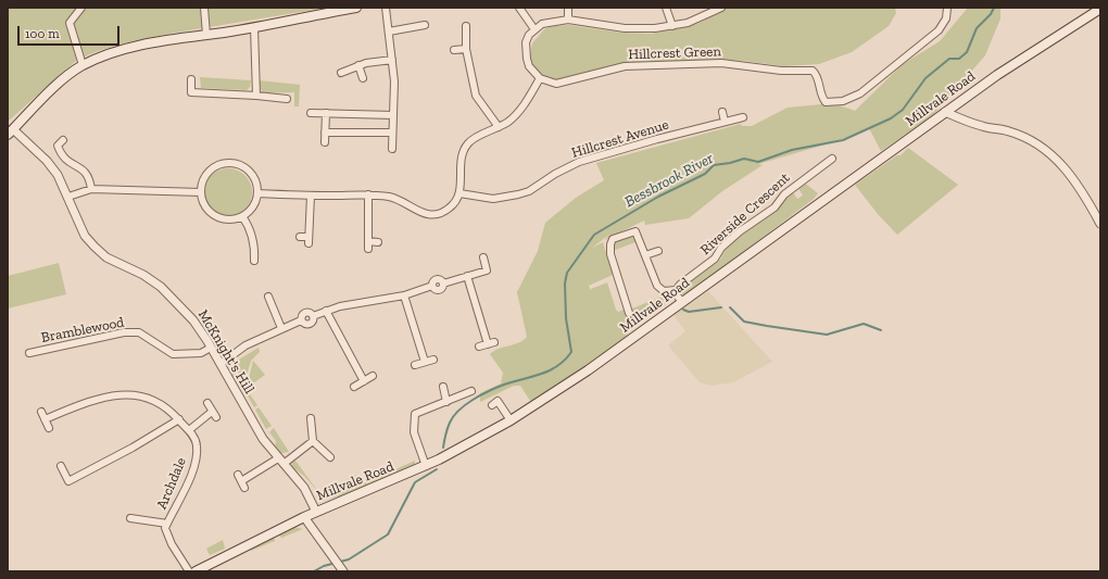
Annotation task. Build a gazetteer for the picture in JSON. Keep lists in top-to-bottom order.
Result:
{
  "streets": {
    "main road": ["Millvale Road"],
    "street": [
      "Hillcrest Green",
      "Hillcrest Avenue",
      "Riverside Crescent",
      "Bramblewood",
      "McKnight's Hill",
      "Archdale"
    ]
  },
  "crossings": [
    ["Millvale Road", "McKnight's Hill"],
    ["Bramblewood", "McKnight's Hill"]
  ],
  "water": ["Bessbrook River"],
  "scale_bar": "100 m"
}
